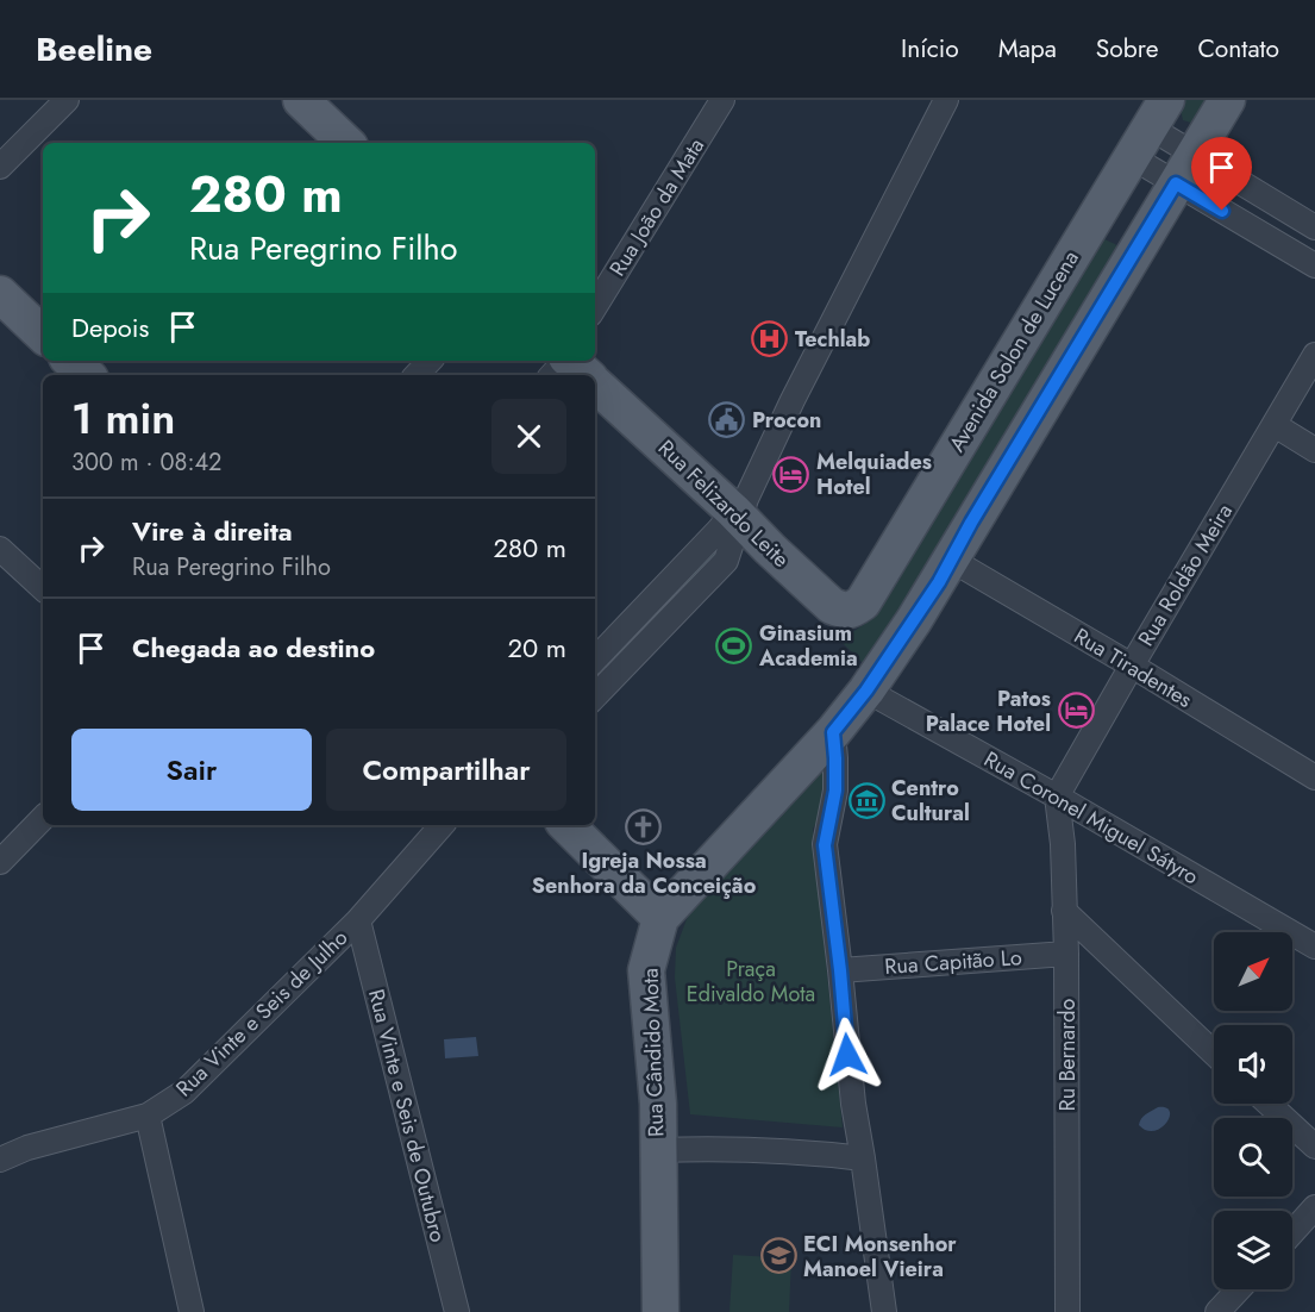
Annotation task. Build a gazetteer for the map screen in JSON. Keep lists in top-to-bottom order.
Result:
{
  "streets": {
    "main road": ["Avenida Solon de Lucena", "Rua Felizardo Leite", "Rua Cândido Mota"],
    "street": [
      "Rua João da Mata",
      "Rua Roldão Meira",
      "Rua Tiradentes",
      "Rua Coronel Miguel Sátyro",
      "Rua Capitão Lo",
      "Rua Vinte e Seis de Julho",
      "Ru Bernardo",
      "Rua Vinte e Seis de Outubro"
    ]
  },
  "crossings": [
    ["Avenida Solon de Lucena", "Rua Felizardo Leite"],
    ["Rua Roldão Meira", "Rua Tiradentes"],
    ["Rua Roldão Meira", "Rua Coronel Miguel Sátyro"],
    ["Rua Roldão Meira", "Ru Bernardo"],
    ["Rua Coronel Miguel Sátyro", "Ru Bernardo"],
    ["Rua Capitão Lo", "Ru Bernardo"],
    ["Rua Vinte e Seis de Julho", "Rua Vinte e Seis de Outubro"]
  ],
  "parks": ["Praça Edivaldo Mota"],
  "places": {
    "hospital": ["Techlab"],
    "public building": ["Procon"],
    "hotel": ["Melquiades Hotel", "Patos Palace Hotel"],
    "sports": ["Ginasium Academia"],
    "museum": ["Centro Cultural"],
    "church": ["Igreja Nossa Senhora da Conceição"],
    "school or university": ["ECI Monsenhor Manoel Vieira"]
  },
  "north": "top right",
  "page": {
    "header": "Beeline",
    "nav": [
      "Início",
      "Mapa",
      "Sobre",
      "Contato"
    ],
    "turn": ["280 m", "Rua Peregrino Filho"],
    "then": "Depois",
    "heading": ["1 min", "300 m · 08:42"],
    "list": [
      {
        "name": "Vire à direita",
        "note": "Rua Peregrino Filho",
        "value": "280 m"
      },
      {
        "name": "Chegada ao destino",
        "value": "20 m"
      }
    ],
    "buttons": ["Sair", "Compartilhar"]
  }
}
